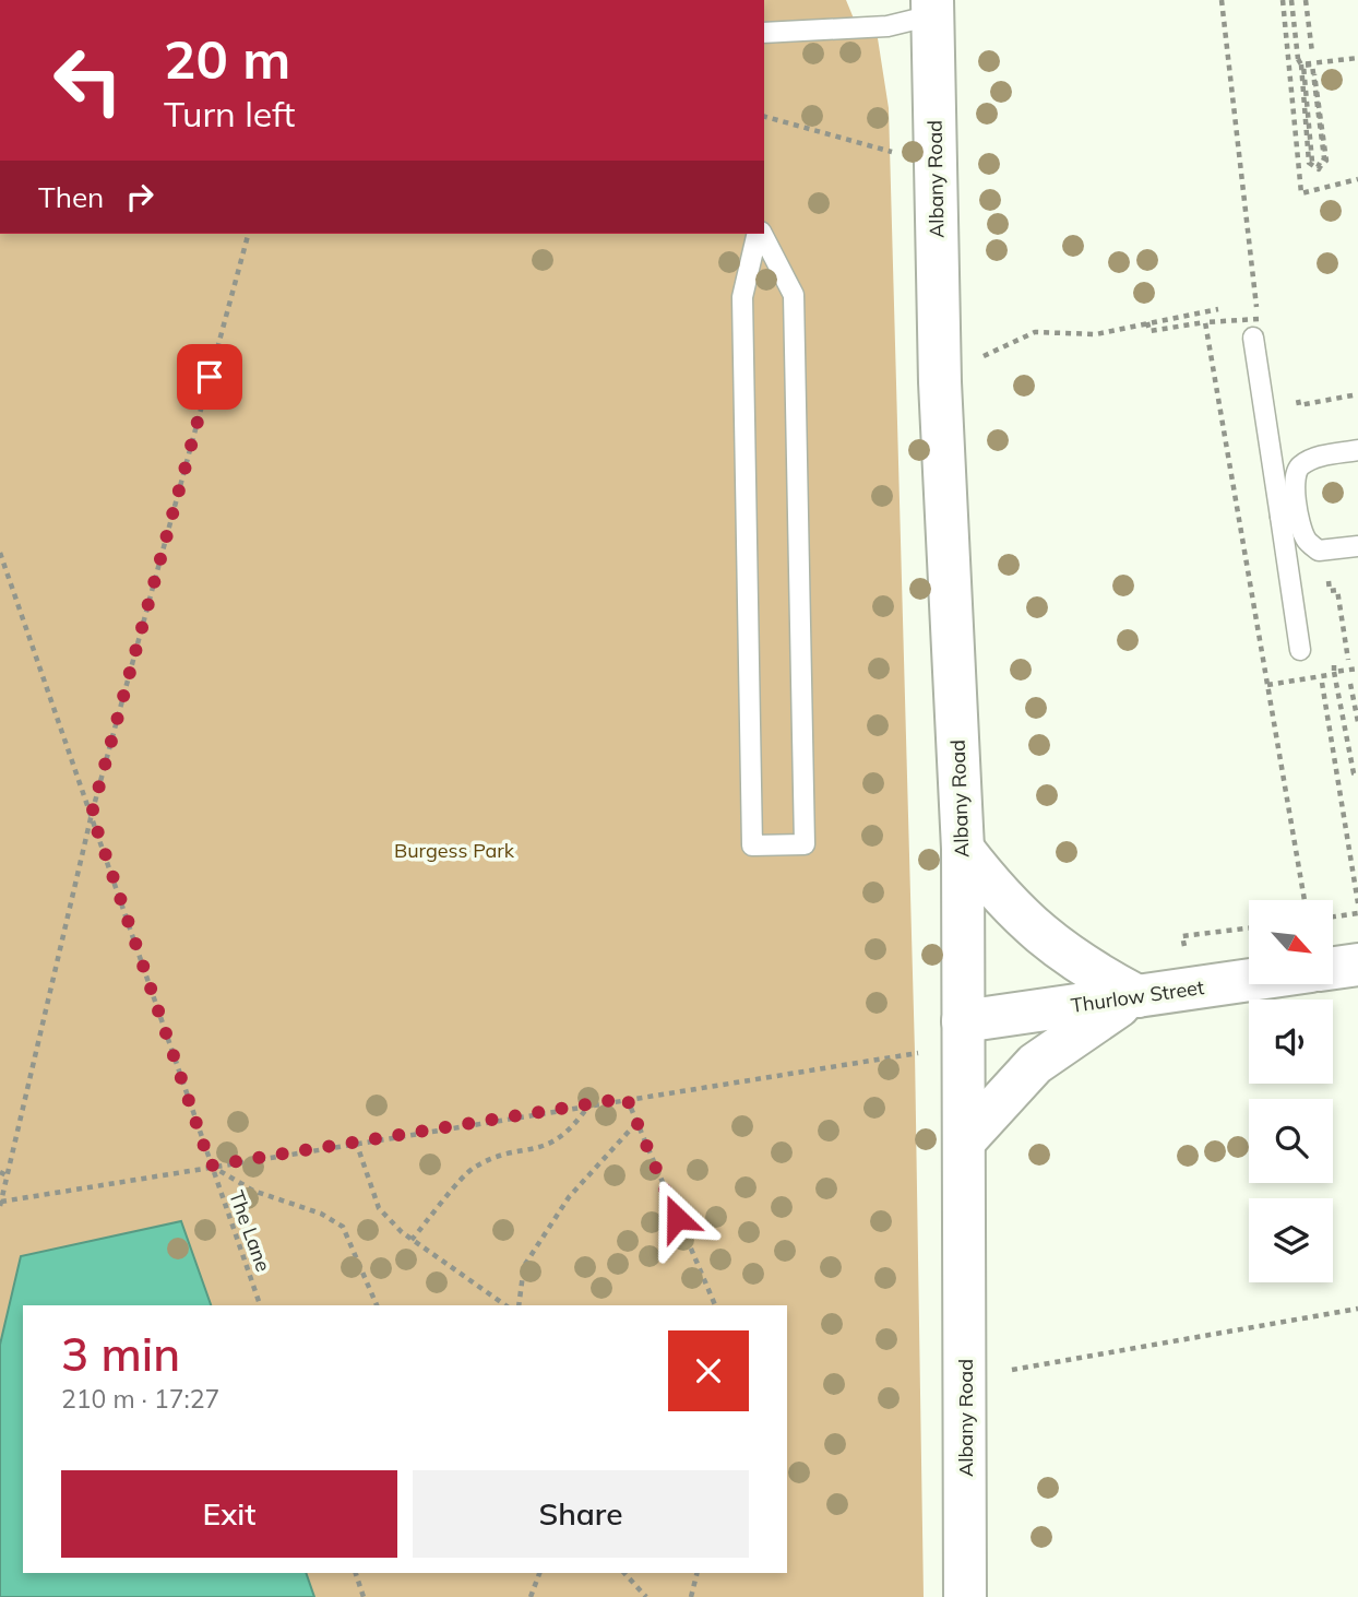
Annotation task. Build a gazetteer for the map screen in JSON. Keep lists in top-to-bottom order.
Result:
{
  "streets": {
    "main road": ["Albany Road", "Thurlow Street"],
    "path": ["The Lane"]
  },
  "crossings": [
    ["Albany Road", "Thurlow Street"]
  ],
  "parks": ["Burgess Park"],
  "north": "bottom right",
  "page": {
    "turn": ["20 m", "Turn left"],
    "then": "Then",
    "heading": ["3 min", "210 m · 17:27"],
    "buttons": ["Exit", "Share"]
  }
}
